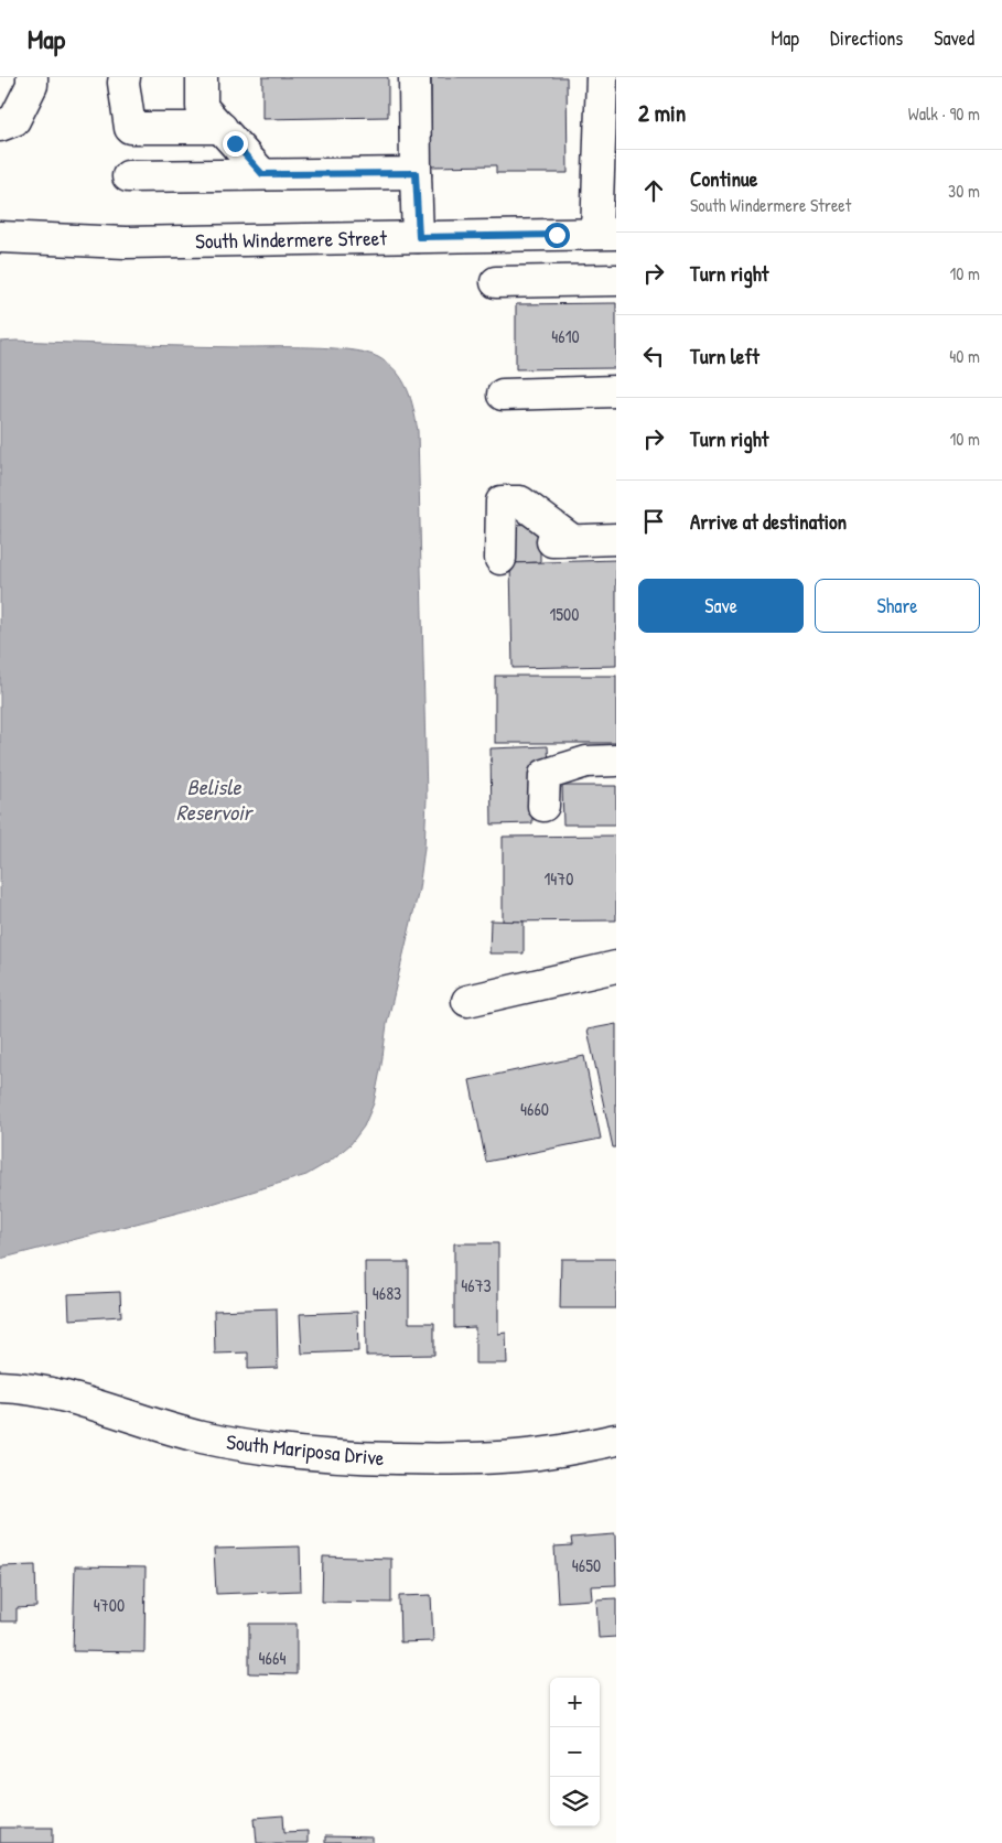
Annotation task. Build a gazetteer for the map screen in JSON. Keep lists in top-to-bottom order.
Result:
{
  "streets": {
    "street": ["South Windermere Street", "South Mariposa Drive"]
  },
  "water": ["Belisle Reservoir"],
  "house_numbers": [
    "4610",
    "1500",
    "1470",
    "4660",
    "4673",
    "4683",
    "4650",
    "4700",
    "4664"
  ],
  "page": {
    "header": "Map",
    "nav": ["Map", "Directions", "Saved"],
    "heading": ["2 min", "Walk · 90 m"],
    "list": [
      ["Continue", "South Windermere Street", "30 m"],
      ["Turn right", "10 m"],
      ["Turn left", "40 m"],
      ["Turn right", "10 m"],
      "Arrive at destination"
    ],
    "buttons": ["Save", "Share"],
    "map_buttons": ["+", "−"]
  }
}
